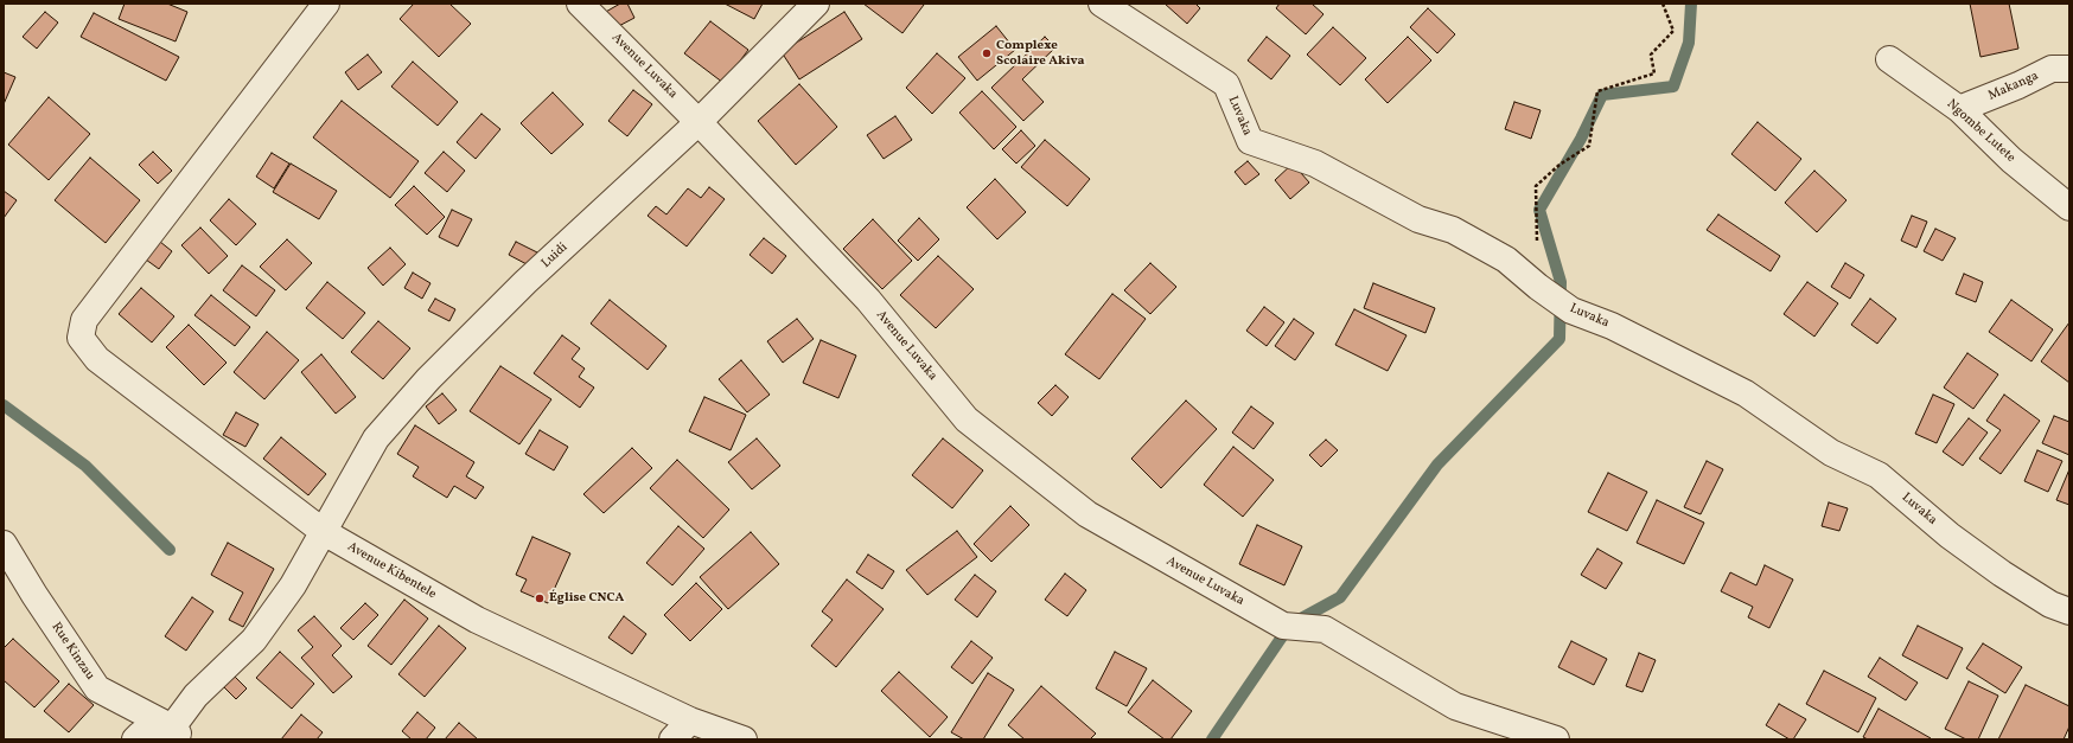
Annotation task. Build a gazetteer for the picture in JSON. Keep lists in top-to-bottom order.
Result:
{
  "streets": {
    "street": [
      "Avenue Luvaka",
      "Makanga",
      "Luvaka",
      "Ngombe Lutete",
      "Luidi",
      "Avenue Kibentele",
      "Rue Kinzau"
    ]
  },
  "crossings": [
    ["Avenue Luvaka", "Luidi"],
    ["Makanga", "Ngombe Lutete"],
    ["Luidi", "Avenue Kibentele"],
    ["Luidi", "Rue Kinzau"]
  ],
  "places": ["Complexe Scolaire Akiva", "Église CNCA"]
}
